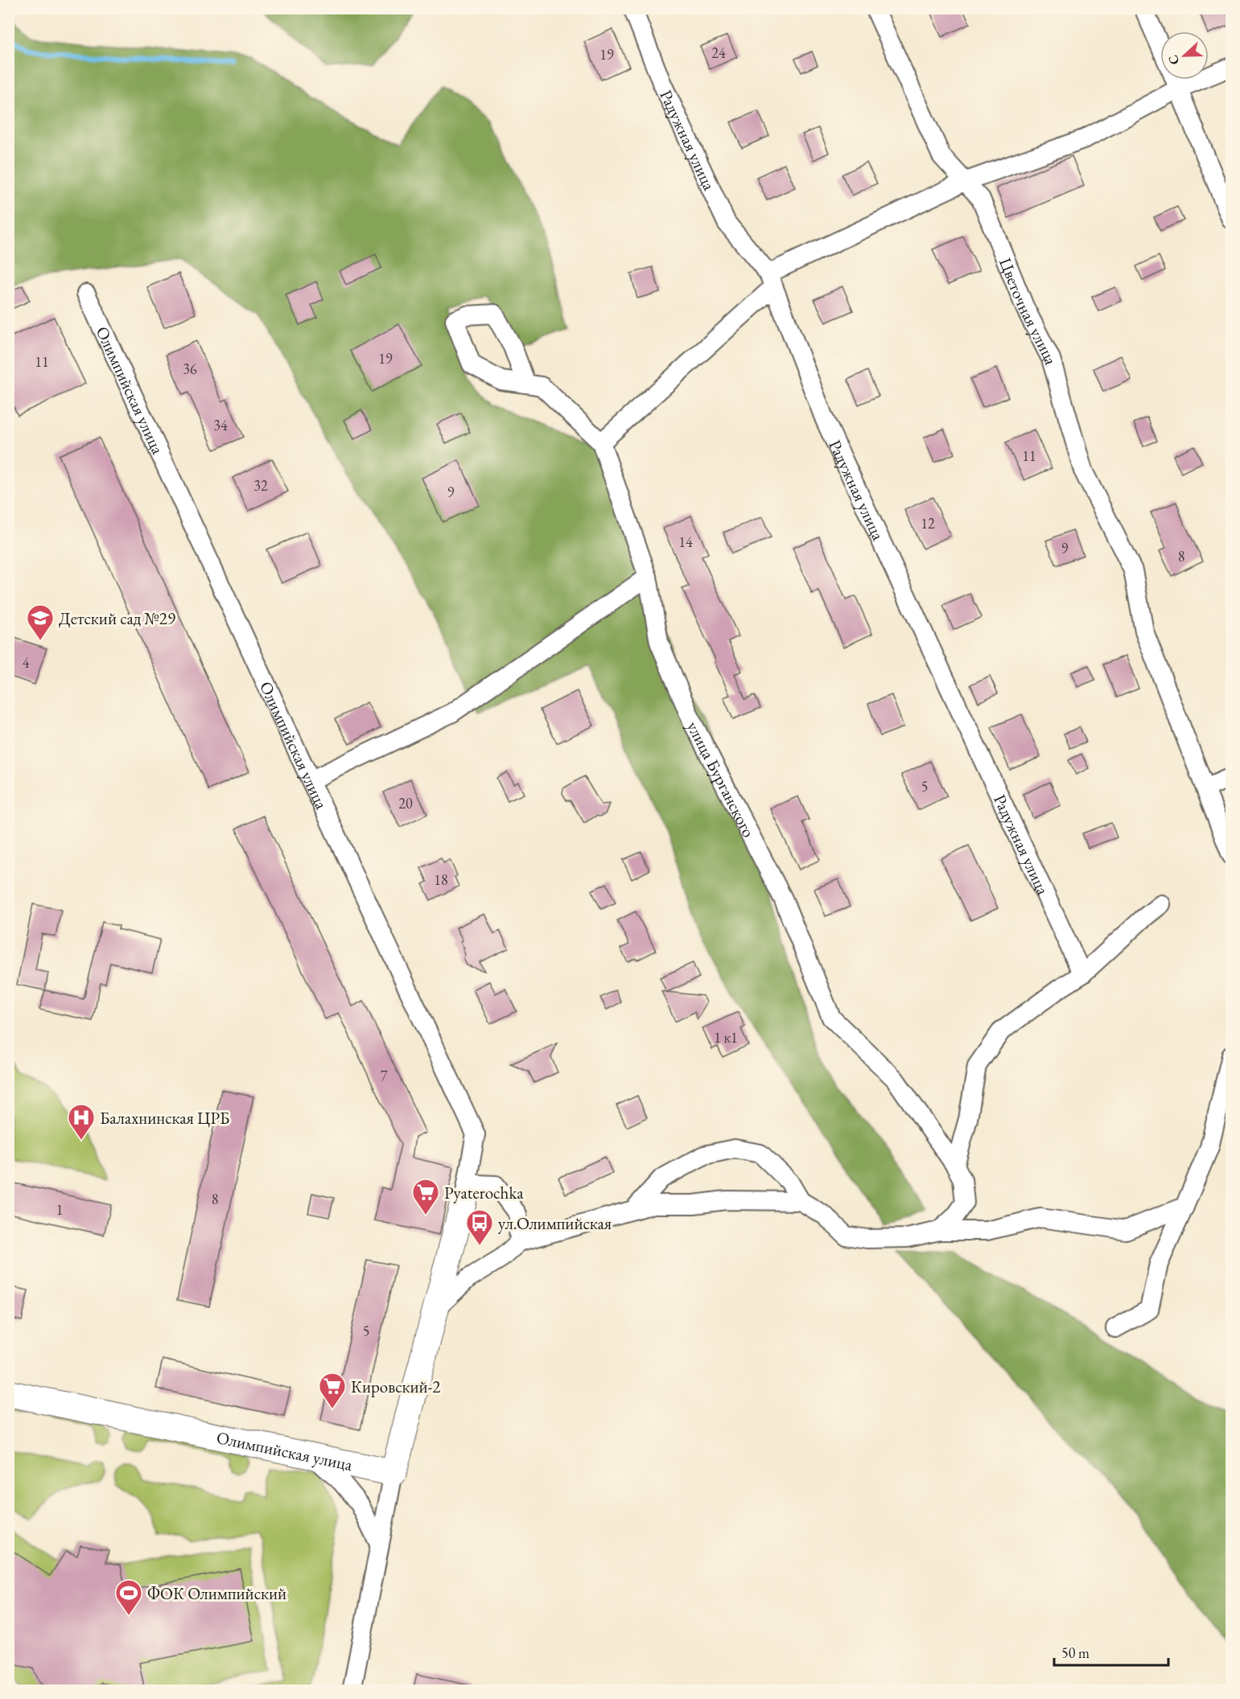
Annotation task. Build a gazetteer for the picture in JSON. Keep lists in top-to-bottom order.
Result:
{
  "streets": {
    "street": [
      "Радужная улица",
      "Цветочная улица",
      "Олимпийская улица",
      "улица Бурганского"
    ]
  },
  "places": {
    "school or university": ["Детский сад №29"],
    "hospital": ["Балахнинская ЦРБ"],
    "supermarket": ["Pyaterochka", "Кировский-2"],
    "bus stop": ["ул.Олимпийская"],
    "sports": ["ФОК Олимпийский"]
  },
  "house_numbers": [
    "24",
    "19",
    "19",
    "11",
    "36",
    "34",
    "11",
    "32",
    "9",
    "12",
    "14",
    "9",
    "8",
    "4",
    "5",
    "20",
    "18",
    "1 к1",
    "7",
    "8",
    "1",
    "5"
  ],
  "scale_bar": "50 m",
  "north": "left"
}
